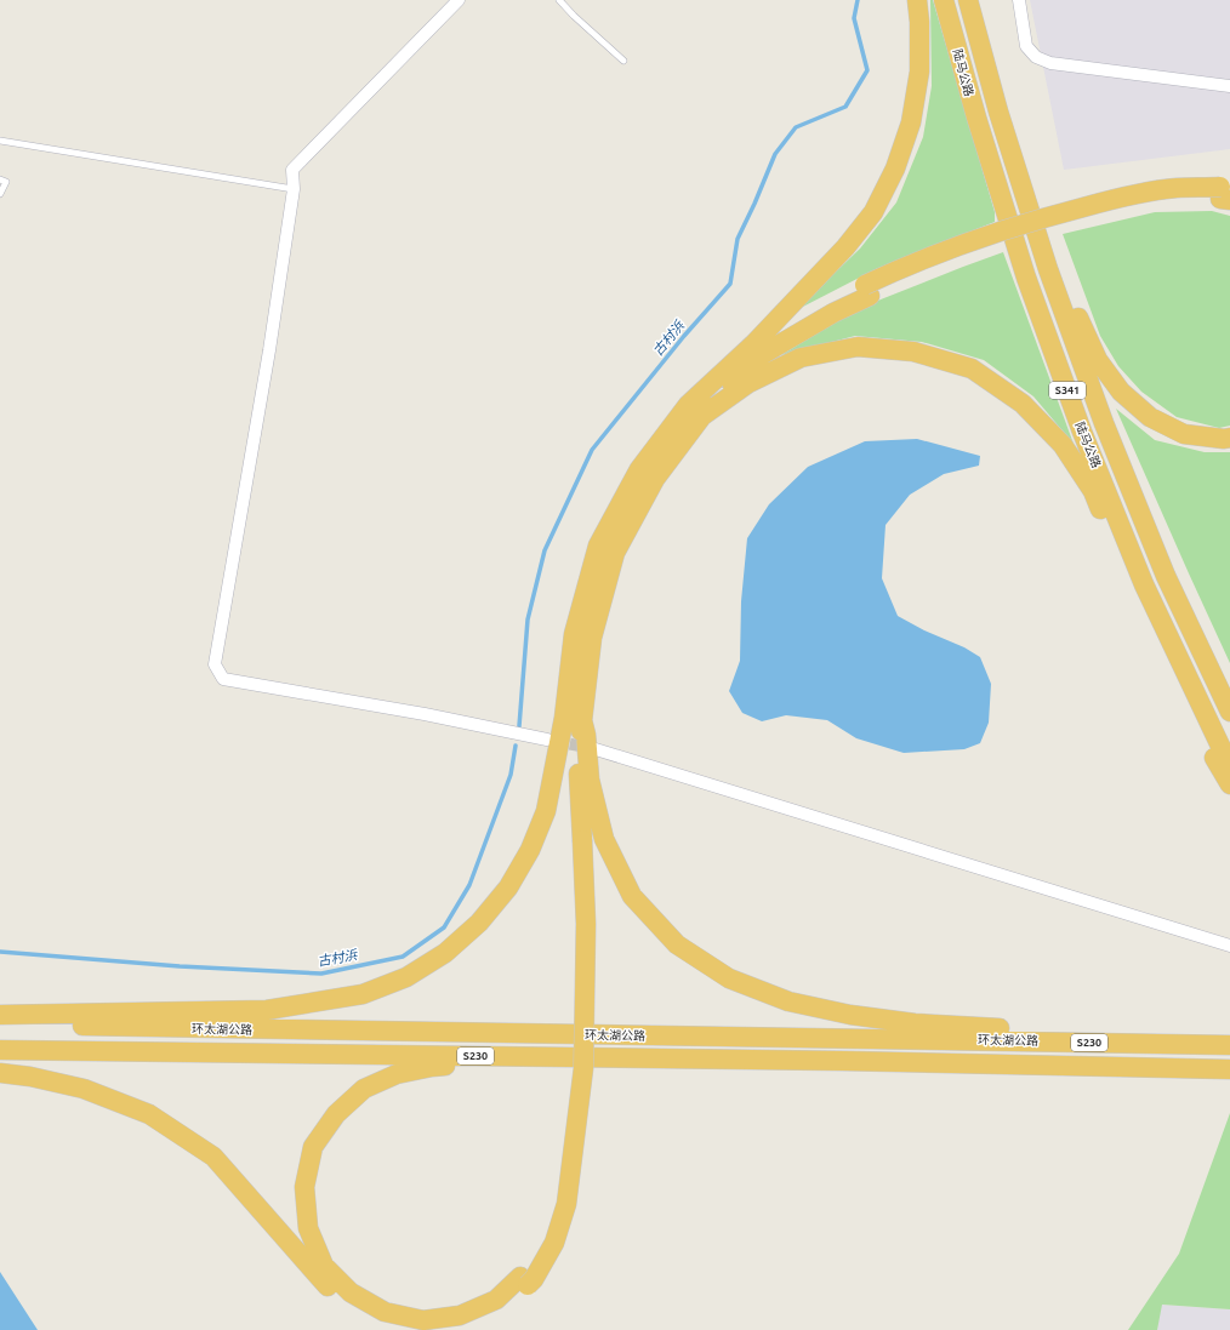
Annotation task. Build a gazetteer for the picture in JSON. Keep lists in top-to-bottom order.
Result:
{
  "streets": {
    "highway": [
      "陆马公路",
      "S341",
      "环太湖公路",
      "S230"
    ]
  },
  "water": ["古村浜"]
}
